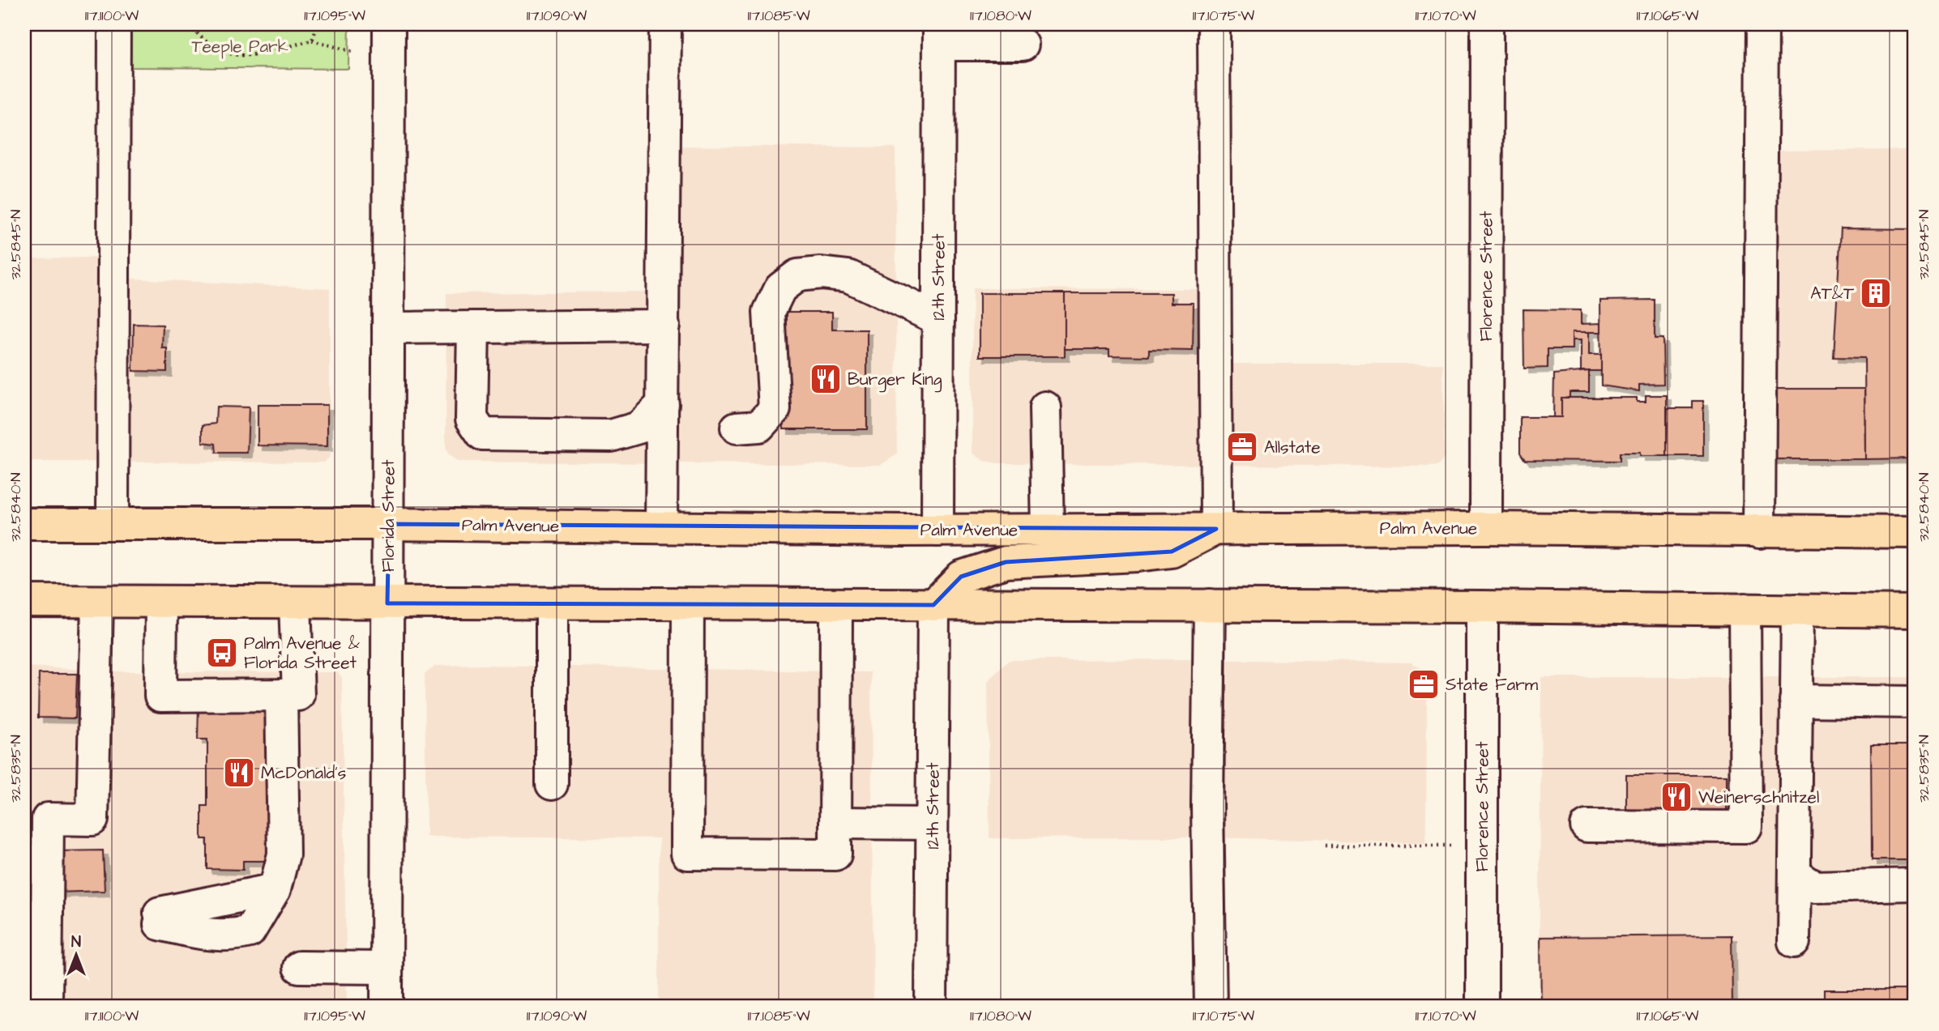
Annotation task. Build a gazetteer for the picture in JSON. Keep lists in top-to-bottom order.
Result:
{
  "streets": {
    "highway": ["Palm Avenue"],
    "street": ["Florence Street", "12th Street", "Florida Street"]
  },
  "crossings": [
    ["Florence Street", "Palm Avenue"],
    ["12th Street", "Palm Avenue"],
    ["Florida Street", "Palm Avenue"]
  ],
  "parks": ["Teeple Park"],
  "places": {
    "building": ["AT&T"],
    "restaurant": ["Burger King", "McDonald's", "Weinerschnitzel"],
    "office": ["Allstate", "State Farm"],
    "bus stop": ["Palm Avenue & Florida Street"]
  },
  "north": "top",
  "coordinates": [
    "117.1100°W",
    "117.1095°W",
    "117.1090°W",
    "117.1085°W",
    "117.1080°W",
    "117.1075°W",
    "117.1070°W",
    "117.1065°W",
    "32.5845°N",
    "32.5840°N",
    "32.5835°N"
  ]
}
